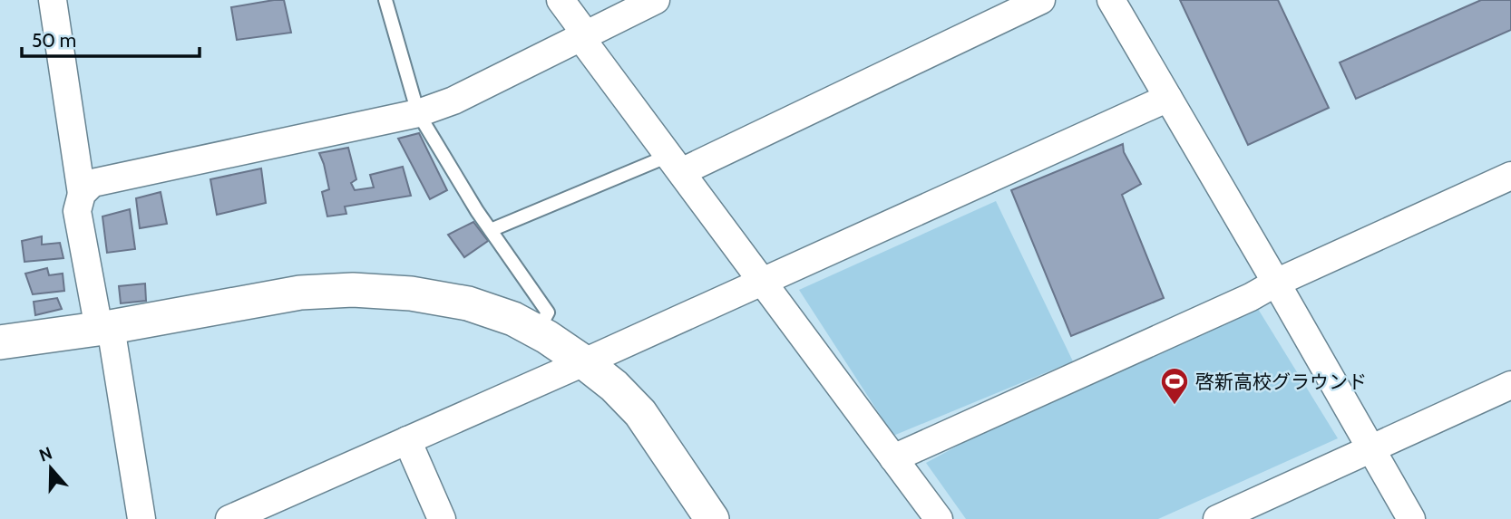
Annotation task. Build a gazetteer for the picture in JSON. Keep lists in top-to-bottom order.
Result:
{
  "places": {
    "sports": ["啓新高校グラウンド"]
  },
  "scale_bar": "50 m",
  "north": "top"
}
